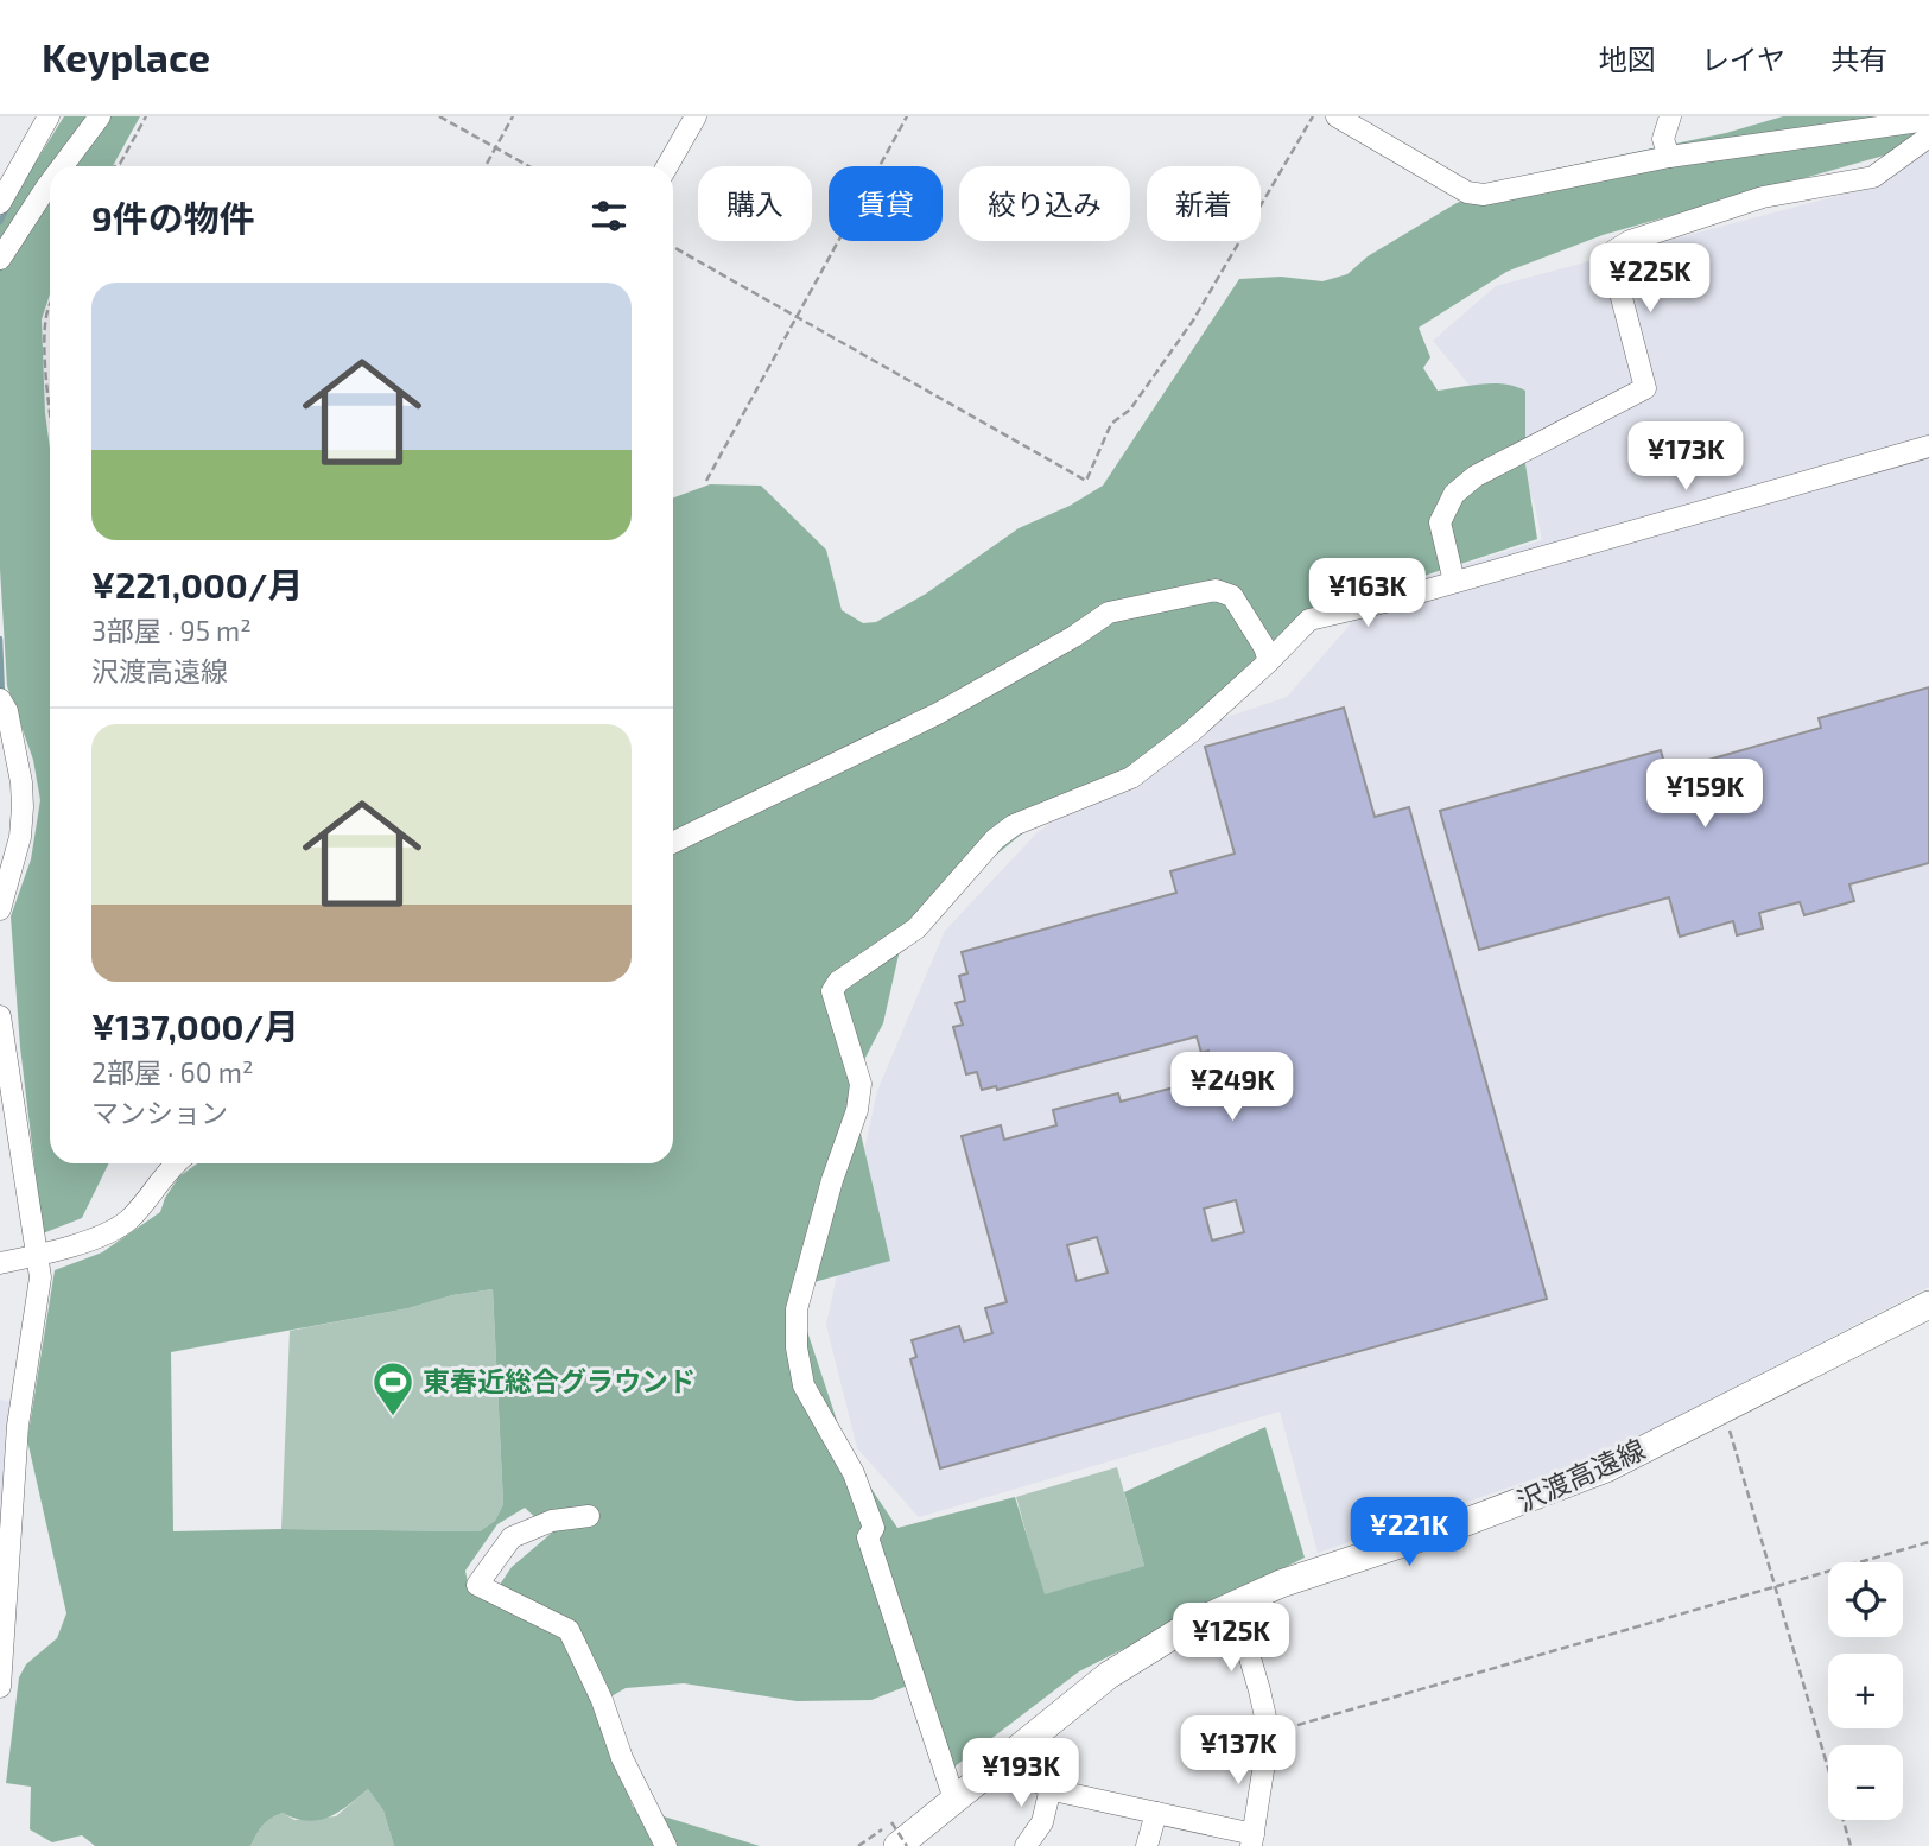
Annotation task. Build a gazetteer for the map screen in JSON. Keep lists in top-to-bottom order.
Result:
{
  "streets": {
    "main road": ["沢渡高遠線"]
  },
  "places": {
    "sports": ["東春近総合グラウンド"]
  },
  "page": {
    "header": "Keyplace",
    "nav": ["地図", "レイヤ", "共有"],
    "chip": [
      "購入",
      "賃貸",
      "絞り込み",
      "新着"
    ],
    "heading": "9件の物件",
    "price": [
      "¥225K",
      "¥173K",
      "¥163K",
      "¥159K",
      "¥249K",
      "¥221K",
      "¥125K",
      "¥137K",
      "¥193K"
    ],
    "list": [
      {
        "name": "¥221,000/月",
        "note": "3部屋 · 95 m² · 沢渡高遠線"
      },
      {
        "name": "¥137,000/月",
        "note": "2部屋 · 60 m² · マンション"
      }
    ],
    "map_buttons": ["+", "−"]
  }
}
